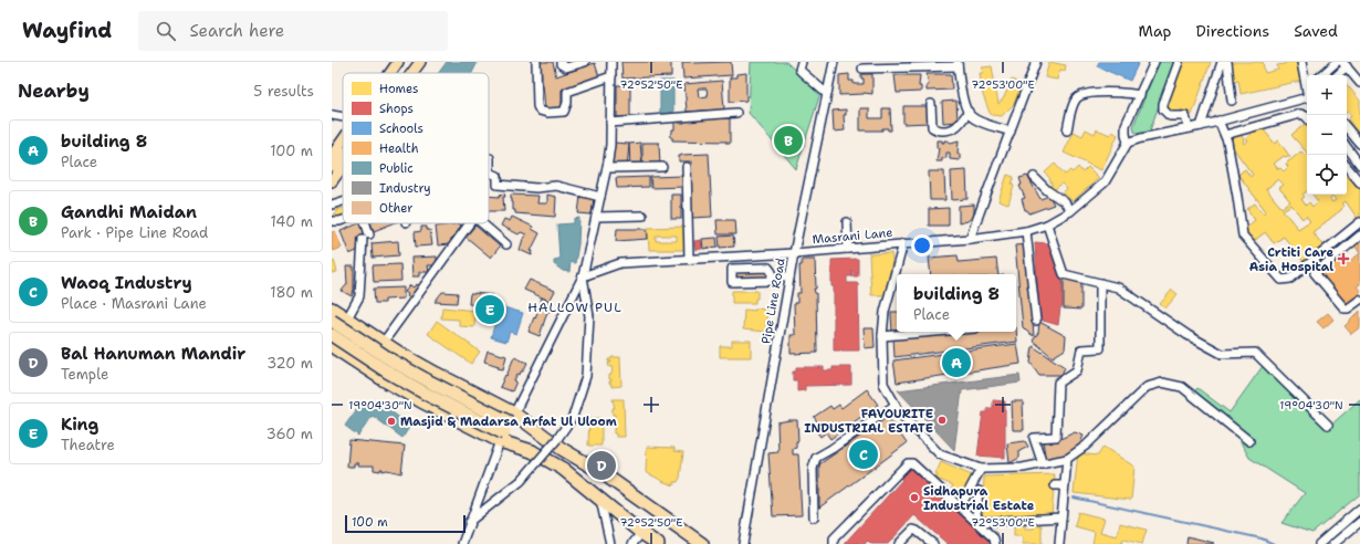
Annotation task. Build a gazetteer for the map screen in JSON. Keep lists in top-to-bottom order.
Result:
{
  "streets": {
    "street": ["Masrani Lane", "Pipe Line Road"]
  },
  "crossings": [
    ["Masrani Lane", "Pipe Line Road"]
  ],
  "districts": ["HALLOW PUL"],
  "places": {
    "health": ["Crtiti Care Asia Hospital"],
    "other": ["FAVOURITE INDUSTRIAL ESTATE", "Masjid & Madarsa Arfat Ul Uloom", "Sidhapura Industrial Estate"]
  },
  "legend": [
    "Homes",
    "Shops",
    "Schools",
    "Health",
    "Public",
    "Industry",
    "Other"
  ],
  "scale_bar": "100 m",
  "page": {
    "header": "Wayfind",
    "search": "Search here",
    "nav": ["Map", "Directions", "Saved"],
    "heading": ["Nearby", "5 results"],
    "map_buttons": ["+", "−"],
    "list": [
      {
        "mark": "A",
        "name": "building 8",
        "note": "Place",
        "value": "100 m"
      },
      {
        "mark": "B",
        "name": "Gandhi Maidan",
        "note": "Park · Pipe Line Road",
        "value": "140 m"
      },
      {
        "mark": "C",
        "name": "Waoq Industry",
        "note": "Place · Masrani Lane",
        "value": "180 m"
      },
      {
        "mark": "D",
        "name": "Bal Hanuman Mandir",
        "note": "Temple",
        "value": "320 m"
      },
      {
        "mark": "E",
        "name": "King",
        "note": "Theatre",
        "value": "360 m"
      }
    ],
    "pins": [
      "B",
      "E",
      "A",
      "C",
      "D"
    ],
    "popup": ["building 8", "Place"],
    "scale": "100 m"
  },
  "coordinates": ["72°52'50\"E", "72°53'00\"E", "19°04'30\"N"]
}
